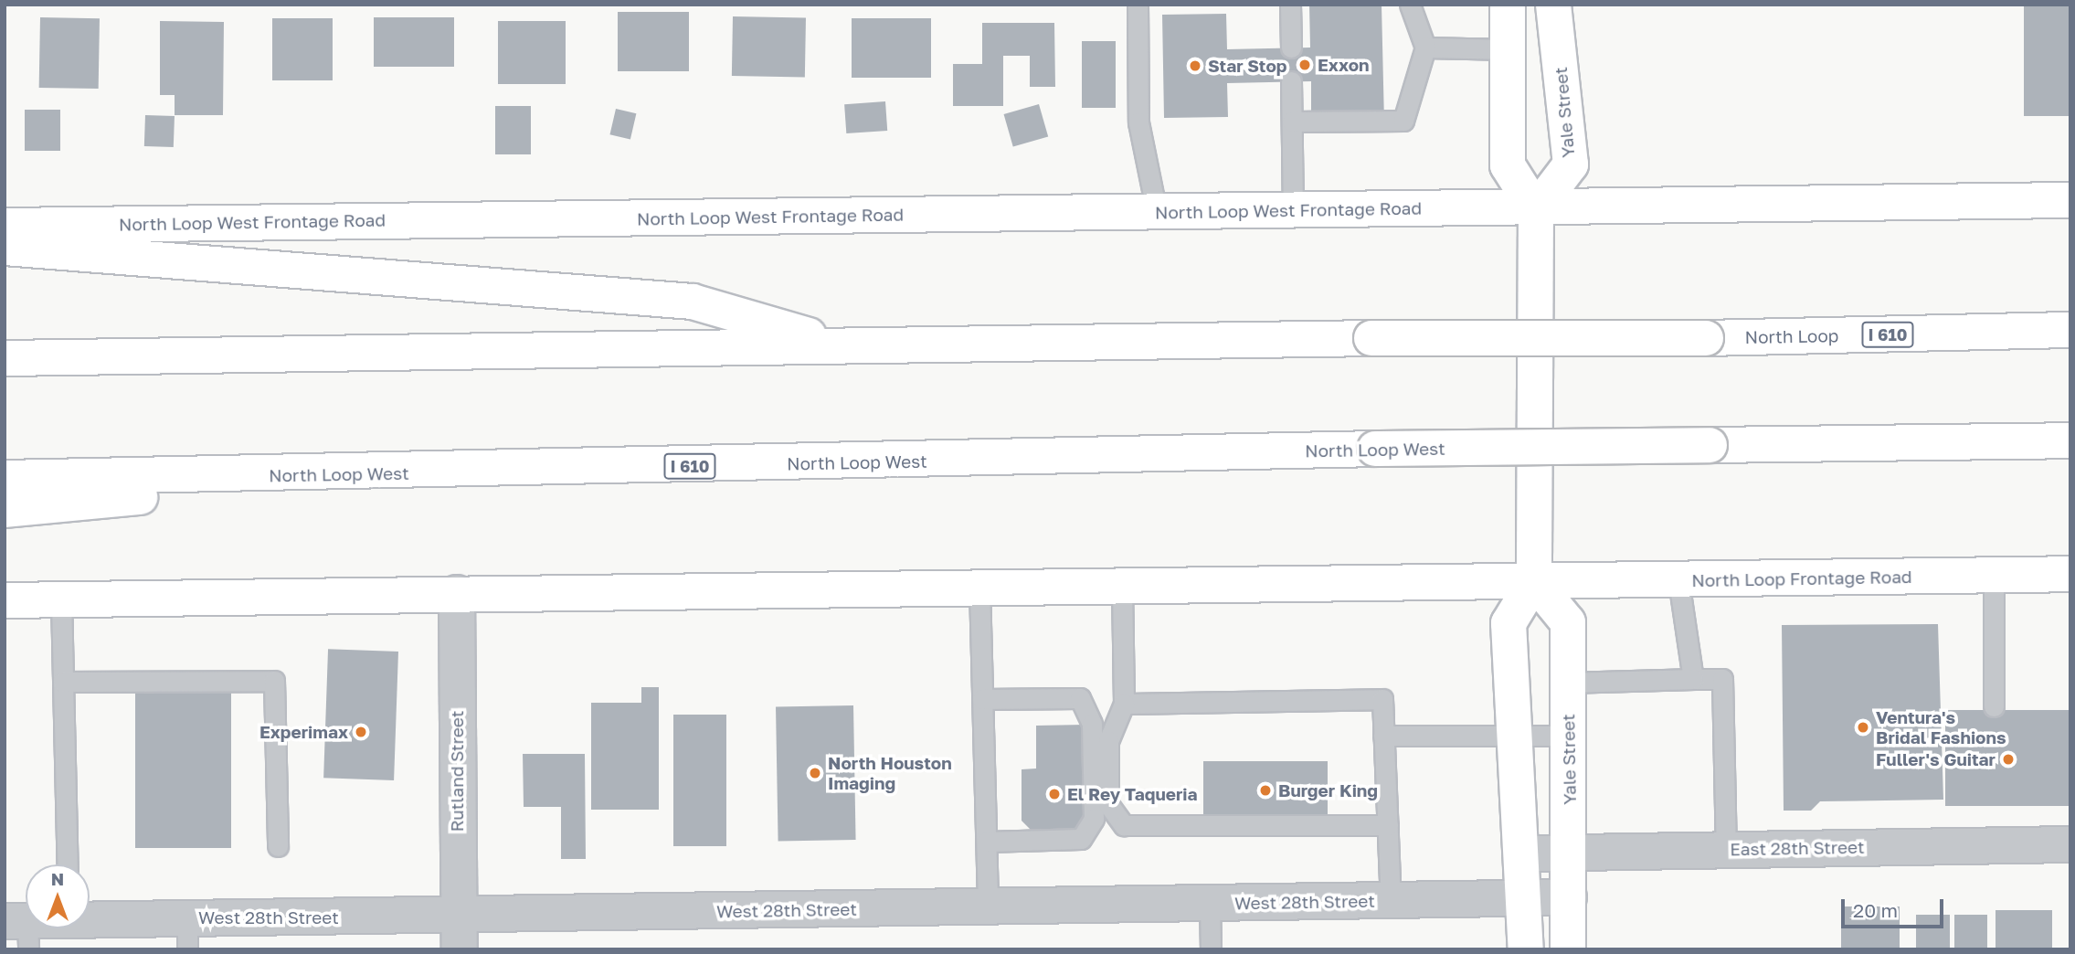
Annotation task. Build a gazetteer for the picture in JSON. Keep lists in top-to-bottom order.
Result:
{
  "streets": {
    "main road": [
      "Yale Street",
      "North Loop West Frontage Road",
      "I 610",
      "North Loop",
      "North Loop West",
      "North Loop Frontage Road"
    ],
    "street": ["Rutland Street", "East 28th Street", "West 28th Street"]
  },
  "crossings": [
    ["Yale Street", "North Loop West Frontage Road"],
    ["Yale Street", "North Loop Frontage Road"],
    ["Yale Street", "East 28th Street"],
    ["Yale Street", "West 28th Street"],
    ["I 610", "North Loop"],
    ["Rutland Street", "West 28th Street"]
  ],
  "places": [
    "Exxon",
    "Star Stop",
    "Ventura's Bridal Fashions",
    "Experimax",
    "Fuller's Guitar",
    "North Houston Imaging",
    "Burger King",
    "El Rey Taqueria"
  ],
  "scale_bar": "20 m",
  "north": "top"
}
